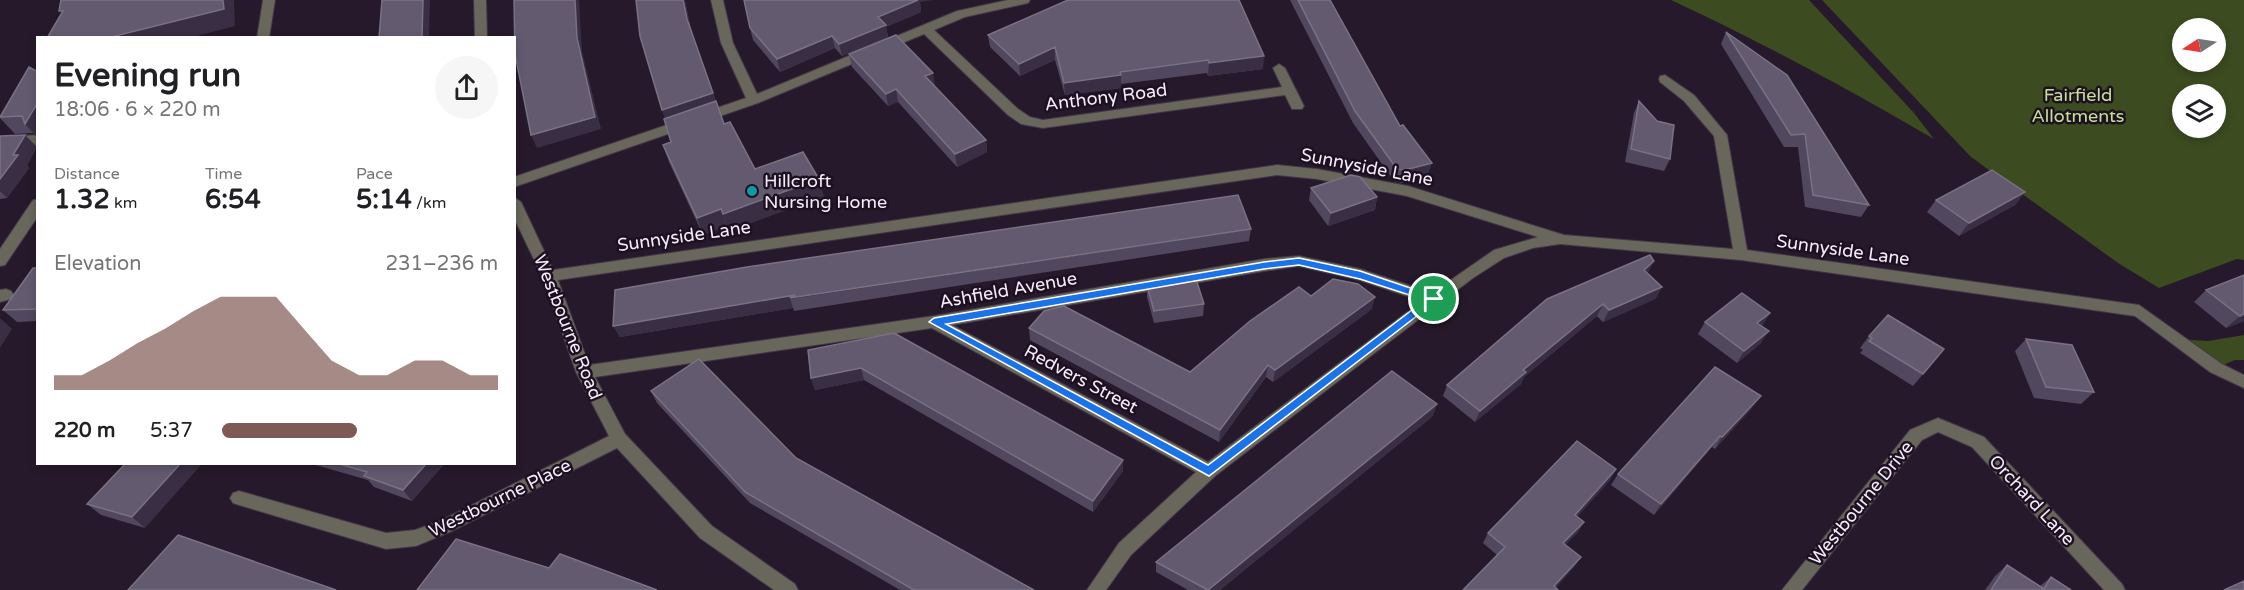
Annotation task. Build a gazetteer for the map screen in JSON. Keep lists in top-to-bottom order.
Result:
{
  "streets": {
    "street": [
      "Anthony Road",
      "Sunnyside Lane",
      "Ashfield Avenue",
      "Westbourne Road",
      "Redvers Street",
      "Westbourne Place",
      "Orchard Lane",
      "Westbourne Drive"
    ]
  },
  "crossings": [
    ["Sunnyside Lane", "Westbourne Road"],
    ["Ashfield Avenue", "Westbourne Road"],
    ["Ashfield Avenue", "Redvers Street"],
    ["Westbourne Road", "Westbourne Place"],
    ["Orchard Lane", "Westbourne Drive"]
  ],
  "parks": ["Fairfield Allotments"],
  "places": ["Hillcroft Nursing Home"],
  "north": "left",
  "page": {
    "heading": ["Evening run", "18:06 · 6 × 220 m"],
    "stats": [
      ["Distance", "1.32 km"],
      ["Time", "6:54"],
      ["Pace", "5:14 /km"]
    ],
    "chart": ["Elevation", "231–236 m"],
    "list": [
      {
        "name": "220 m",
        "note": "5:37"
      }
    ]
  }
}
